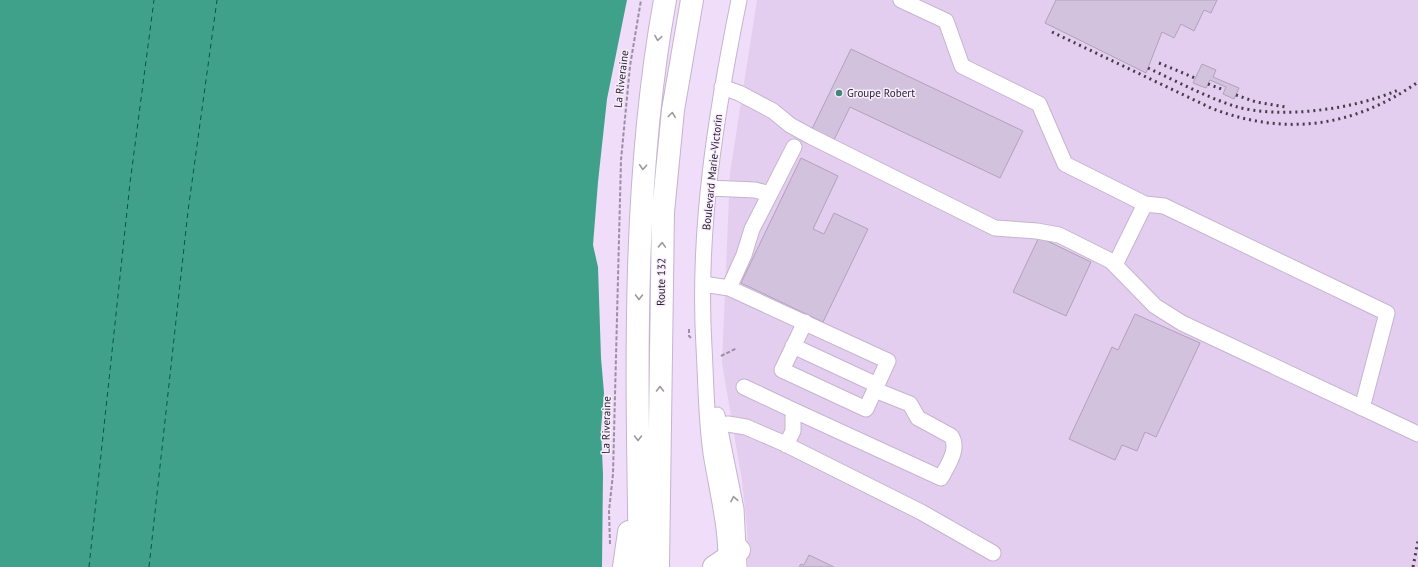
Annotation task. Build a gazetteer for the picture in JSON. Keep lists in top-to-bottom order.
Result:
{
  "streets": {
    "highway": ["Route 132"],
    "street": ["Boulevard Marie-Victorin"],
    "path": ["La Riveraine"]
  },
  "places": ["Groupe Robert"]
}
